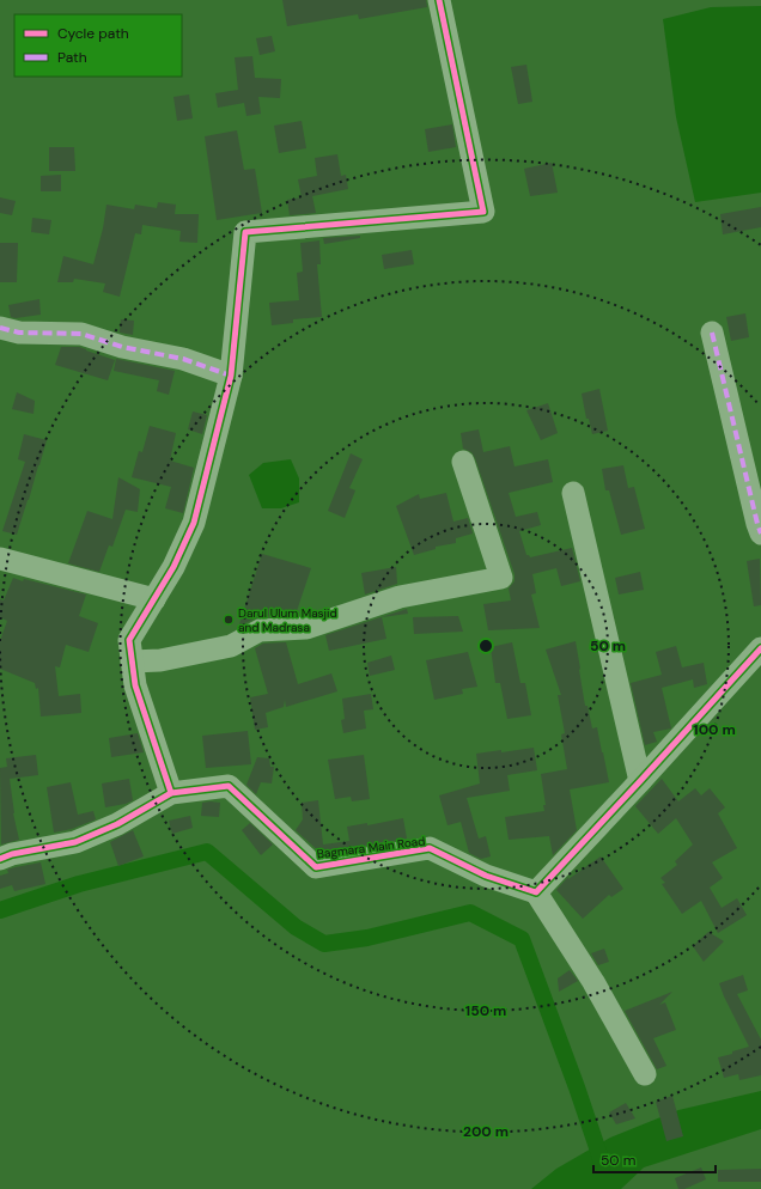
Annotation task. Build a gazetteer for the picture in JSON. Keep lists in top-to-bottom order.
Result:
{
  "streets": {
    "street": ["Bagmara Main Road"]
  },
  "places": ["Darul Ulum Masjid and Madrasa"],
  "legend": ["Cycle path", "Path"],
  "scale_bar": "50 m",
  "rings": [
    "50 m",
    "100 m",
    "150 m",
    "200 m"
  ]
}
